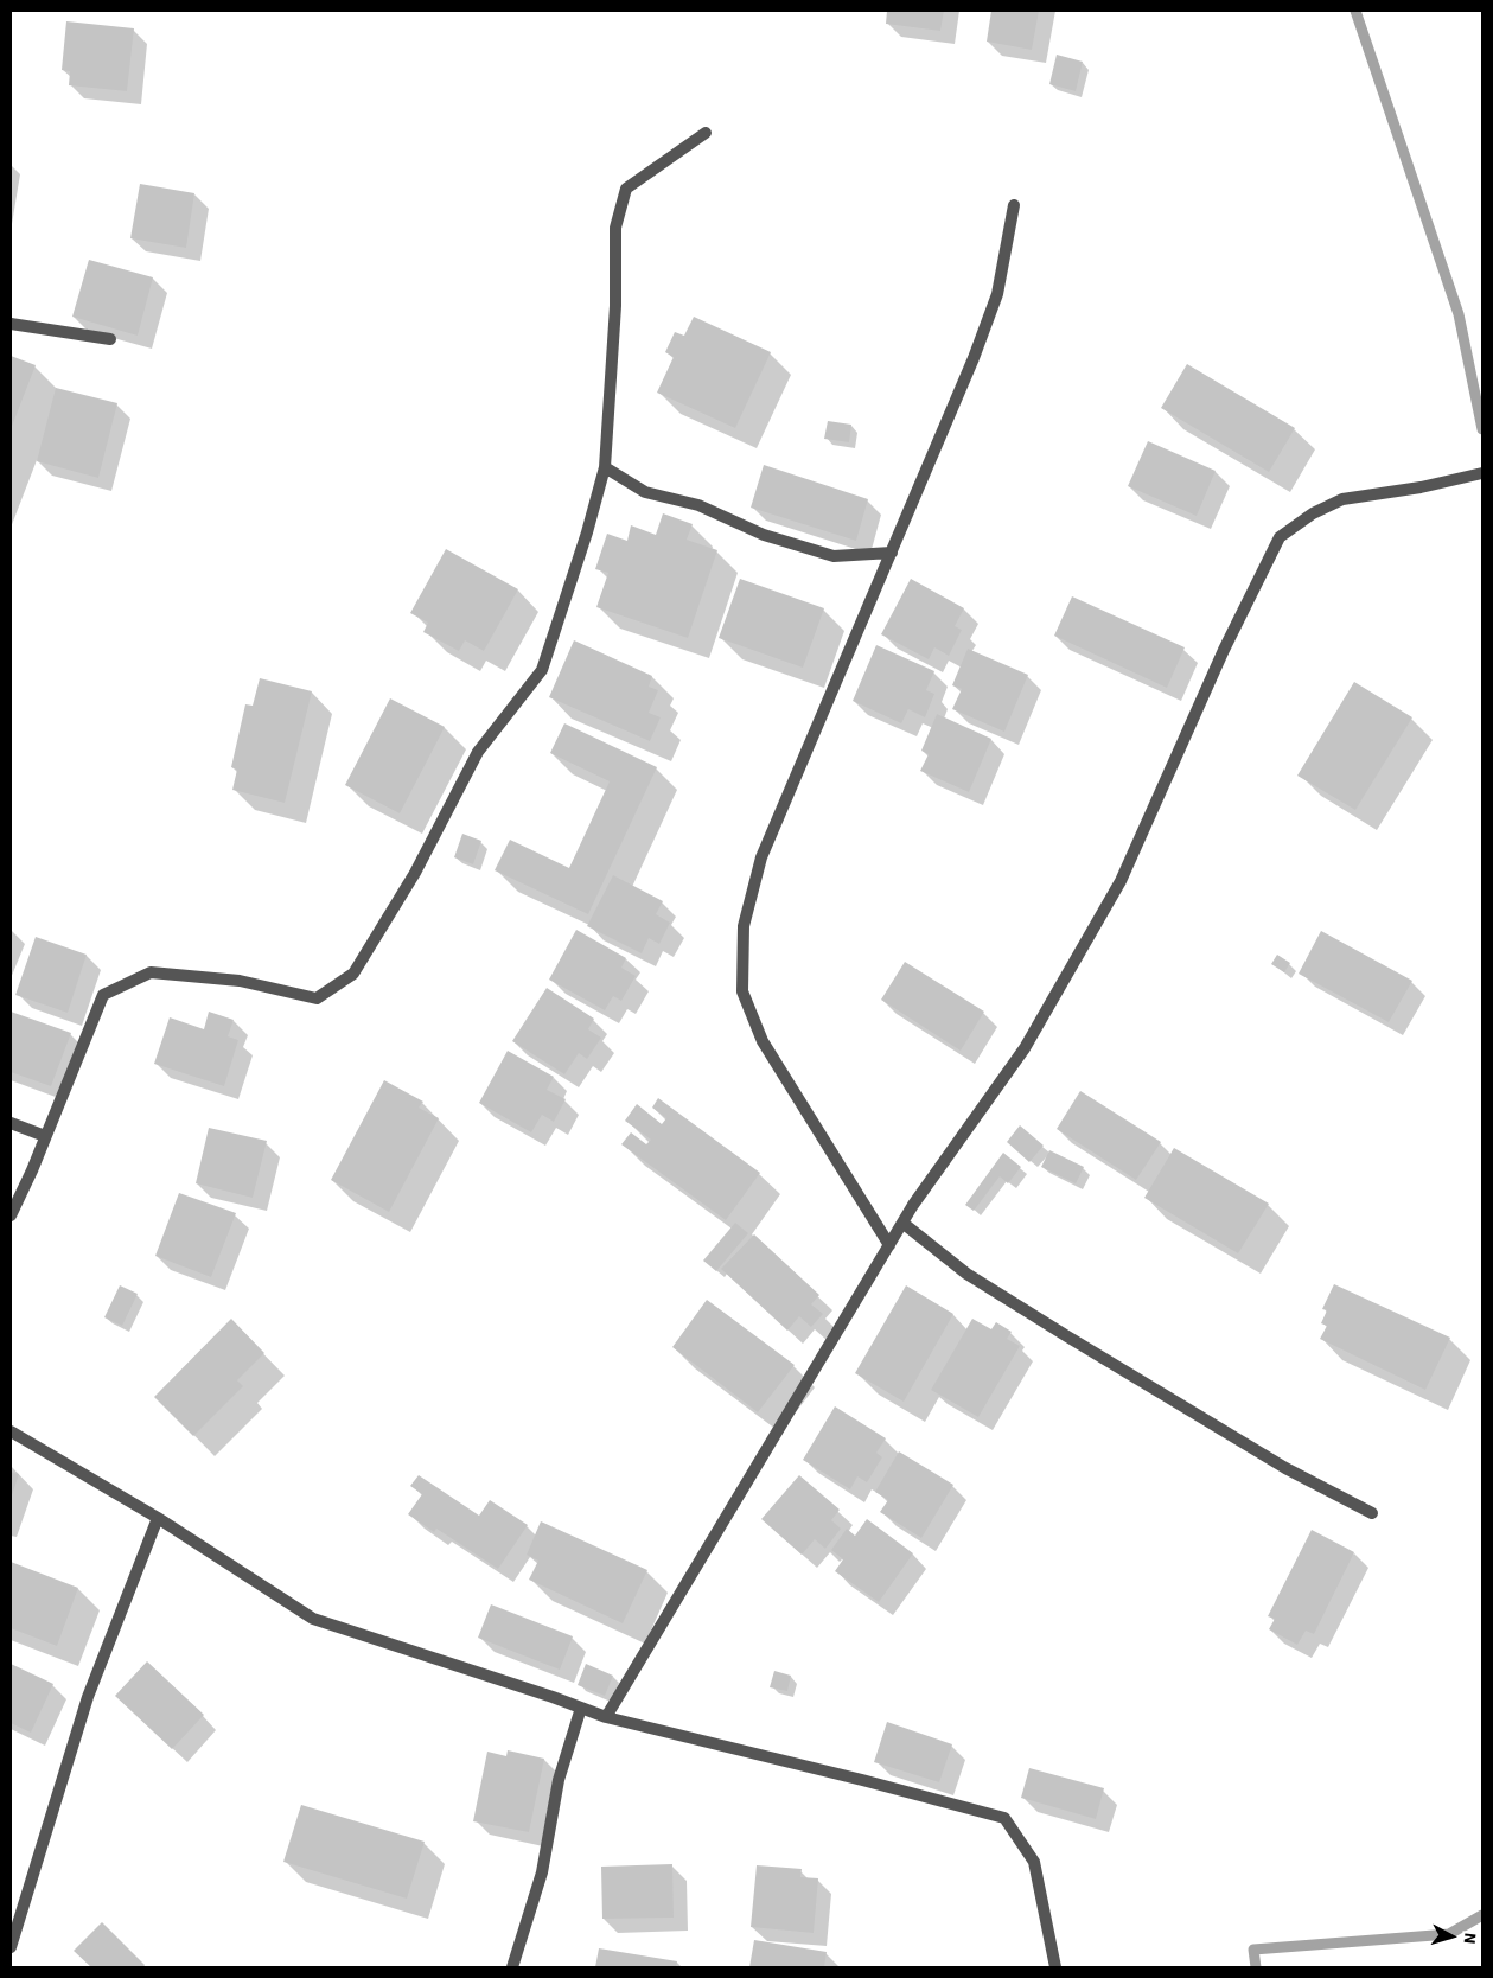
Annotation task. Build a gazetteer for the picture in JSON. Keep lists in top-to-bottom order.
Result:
{
  "north": "right"
}
